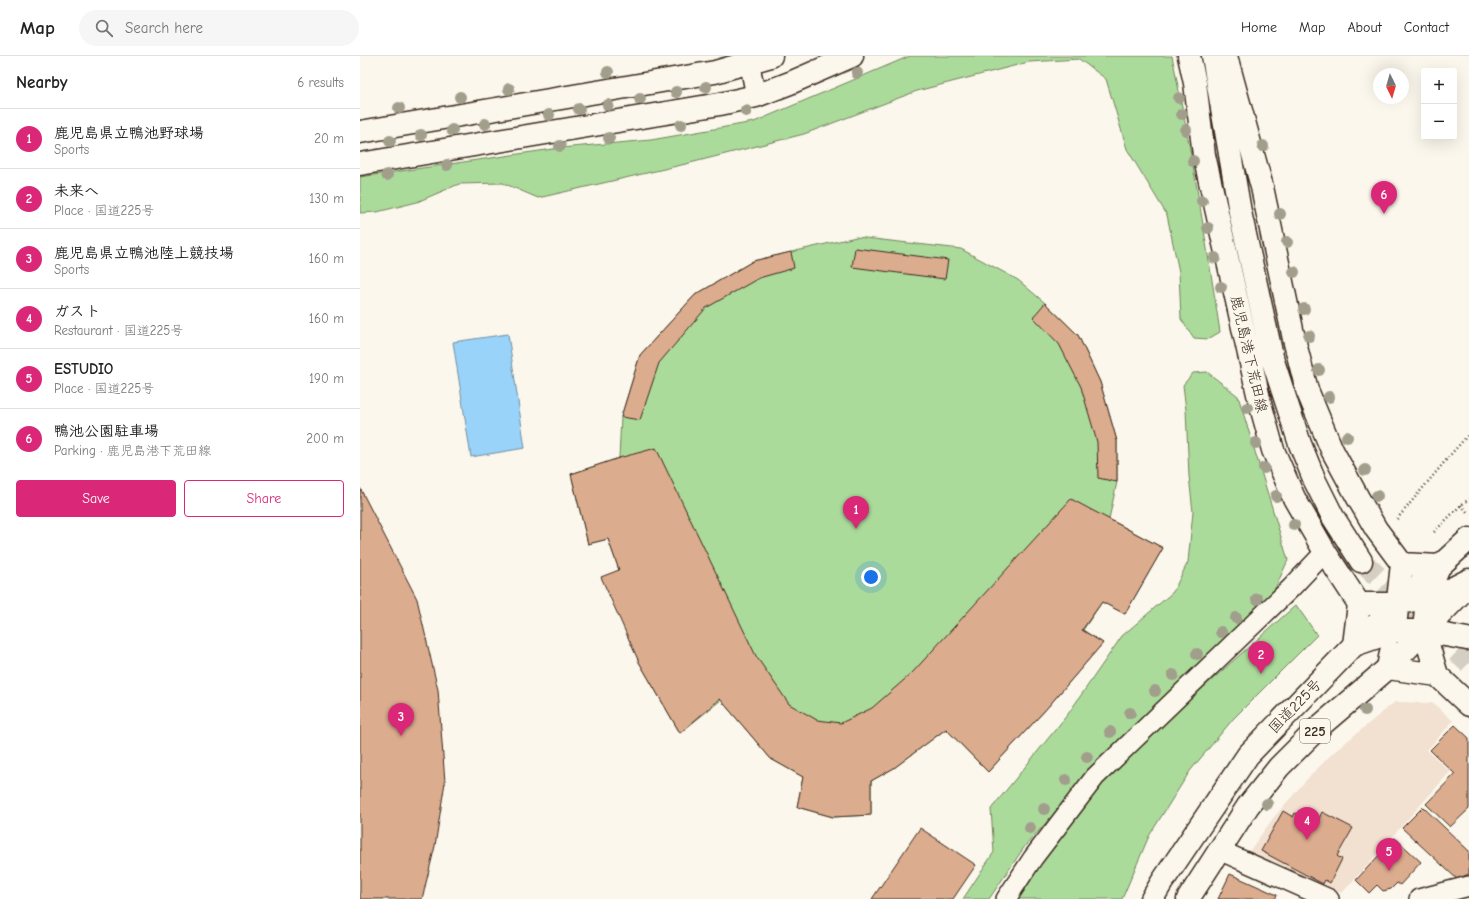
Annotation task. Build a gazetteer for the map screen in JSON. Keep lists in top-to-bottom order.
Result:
{
  "streets": {
    "main road": ["鹿児島港下荒田線", "国道225号", "225"]
  },
  "north": "bottom",
  "page": {
    "header": "Map",
    "search": "Search here",
    "nav": [
      "Home",
      "Map",
      "About",
      "Contact"
    ],
    "heading": ["Nearby", "6 results"],
    "map_buttons": ["+", "−"],
    "list": [
      {
        "mark": "1",
        "name": "鹿児島県立鴨池野球場",
        "note": "Sports",
        "value": "20 m"
      },
      {
        "mark": "2",
        "name": "未来へ",
        "note": "Place · 国道225号",
        "value": "130 m"
      },
      {
        "mark": "3",
        "name": "鹿児島県立鴨池陸上競技場",
        "note": "Sports",
        "value": "160 m"
      },
      {
        "mark": "4",
        "name": "ガスト",
        "note": "Restaurant · 国道225号",
        "value": "160 m"
      },
      {
        "mark": "5",
        "name": "ESTUDIO",
        "note": "Place · 国道225号",
        "value": "190 m"
      },
      {
        "mark": "6",
        "name": "鴨池公園駐車場",
        "note": "Parking · 鹿児島港下荒田線",
        "value": "200 m"
      }
    ],
    "pins": [
      "6",
      "1",
      "2",
      "3",
      "4",
      "5"
    ],
    "buttons": ["Save", "Share"]
  }
}
